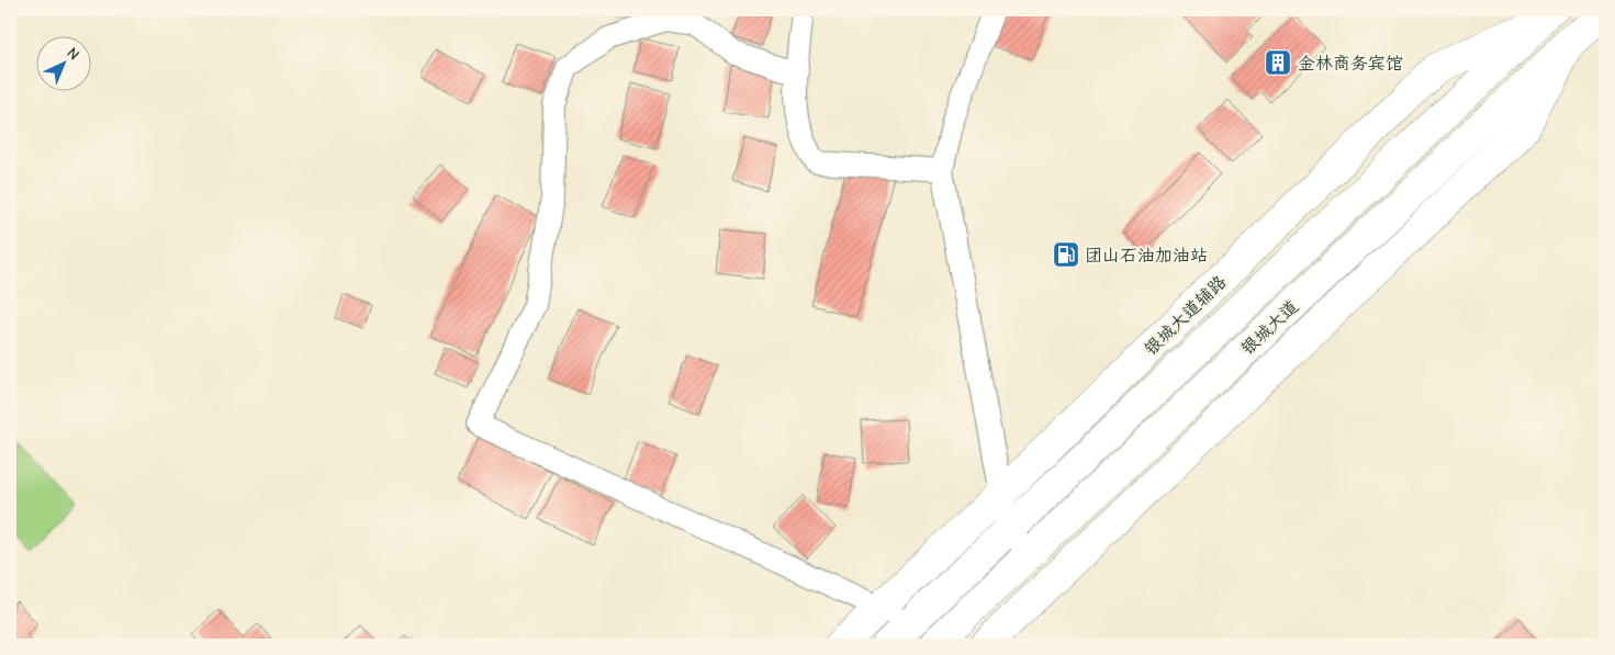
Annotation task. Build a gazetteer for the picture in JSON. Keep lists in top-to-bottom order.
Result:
{
  "streets": {
    "street": ["银城大道辅路", "银城大道"]
  },
  "crossings": [
    ["银城大道辅路", "银城大道"]
  ],
  "places": {
    "building": ["金林商务宾馆"],
    "fuel station": ["团山石油加油站"]
  },
  "north": "top right"
}
